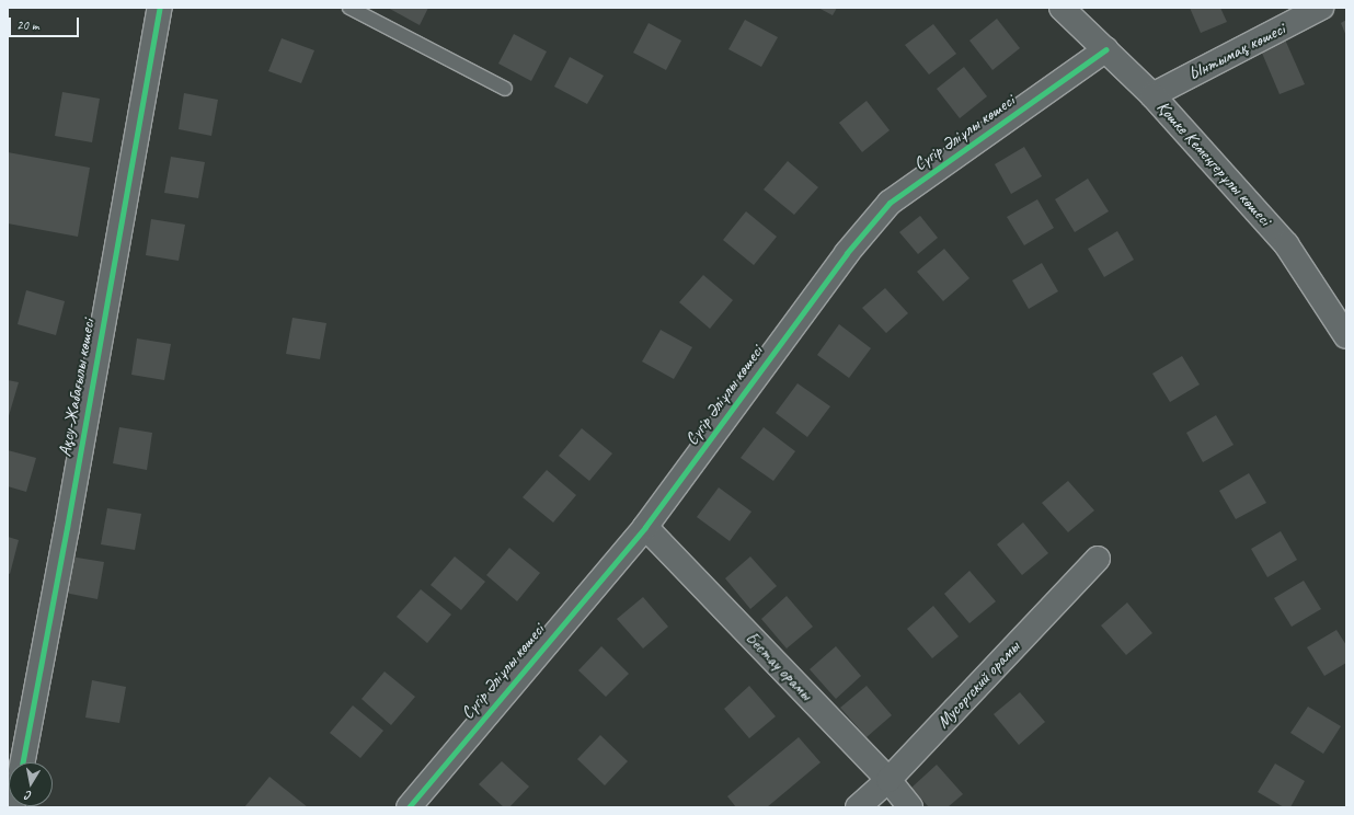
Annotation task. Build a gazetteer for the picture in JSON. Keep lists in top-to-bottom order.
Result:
{
  "streets": {
    "street": [
      "Ынтымақ көшесі",
      "Сүгір Әліұлы көшесі",
      "Қошке Кемеңгерұлы көшесі",
      "Ақсу-Жабағылы көшесі",
      "Бестау орамы",
      "Мусоргский орамы"
    ]
  },
  "crossings": [
    ["Ынтымақ көшесі", "Қошке Кемеңгерұлы көшесі"],
    ["Сүгір Әліұлы көшесі", "Қошке Кемеңгерұлы көшесі"],
    ["Сүгір Әліұлы көшесі", "Бестау орамы"],
    ["Бестау орамы", "Мусоргский орамы"]
  ],
  "scale_bar": "20 m",
  "north": "bottom"
}
